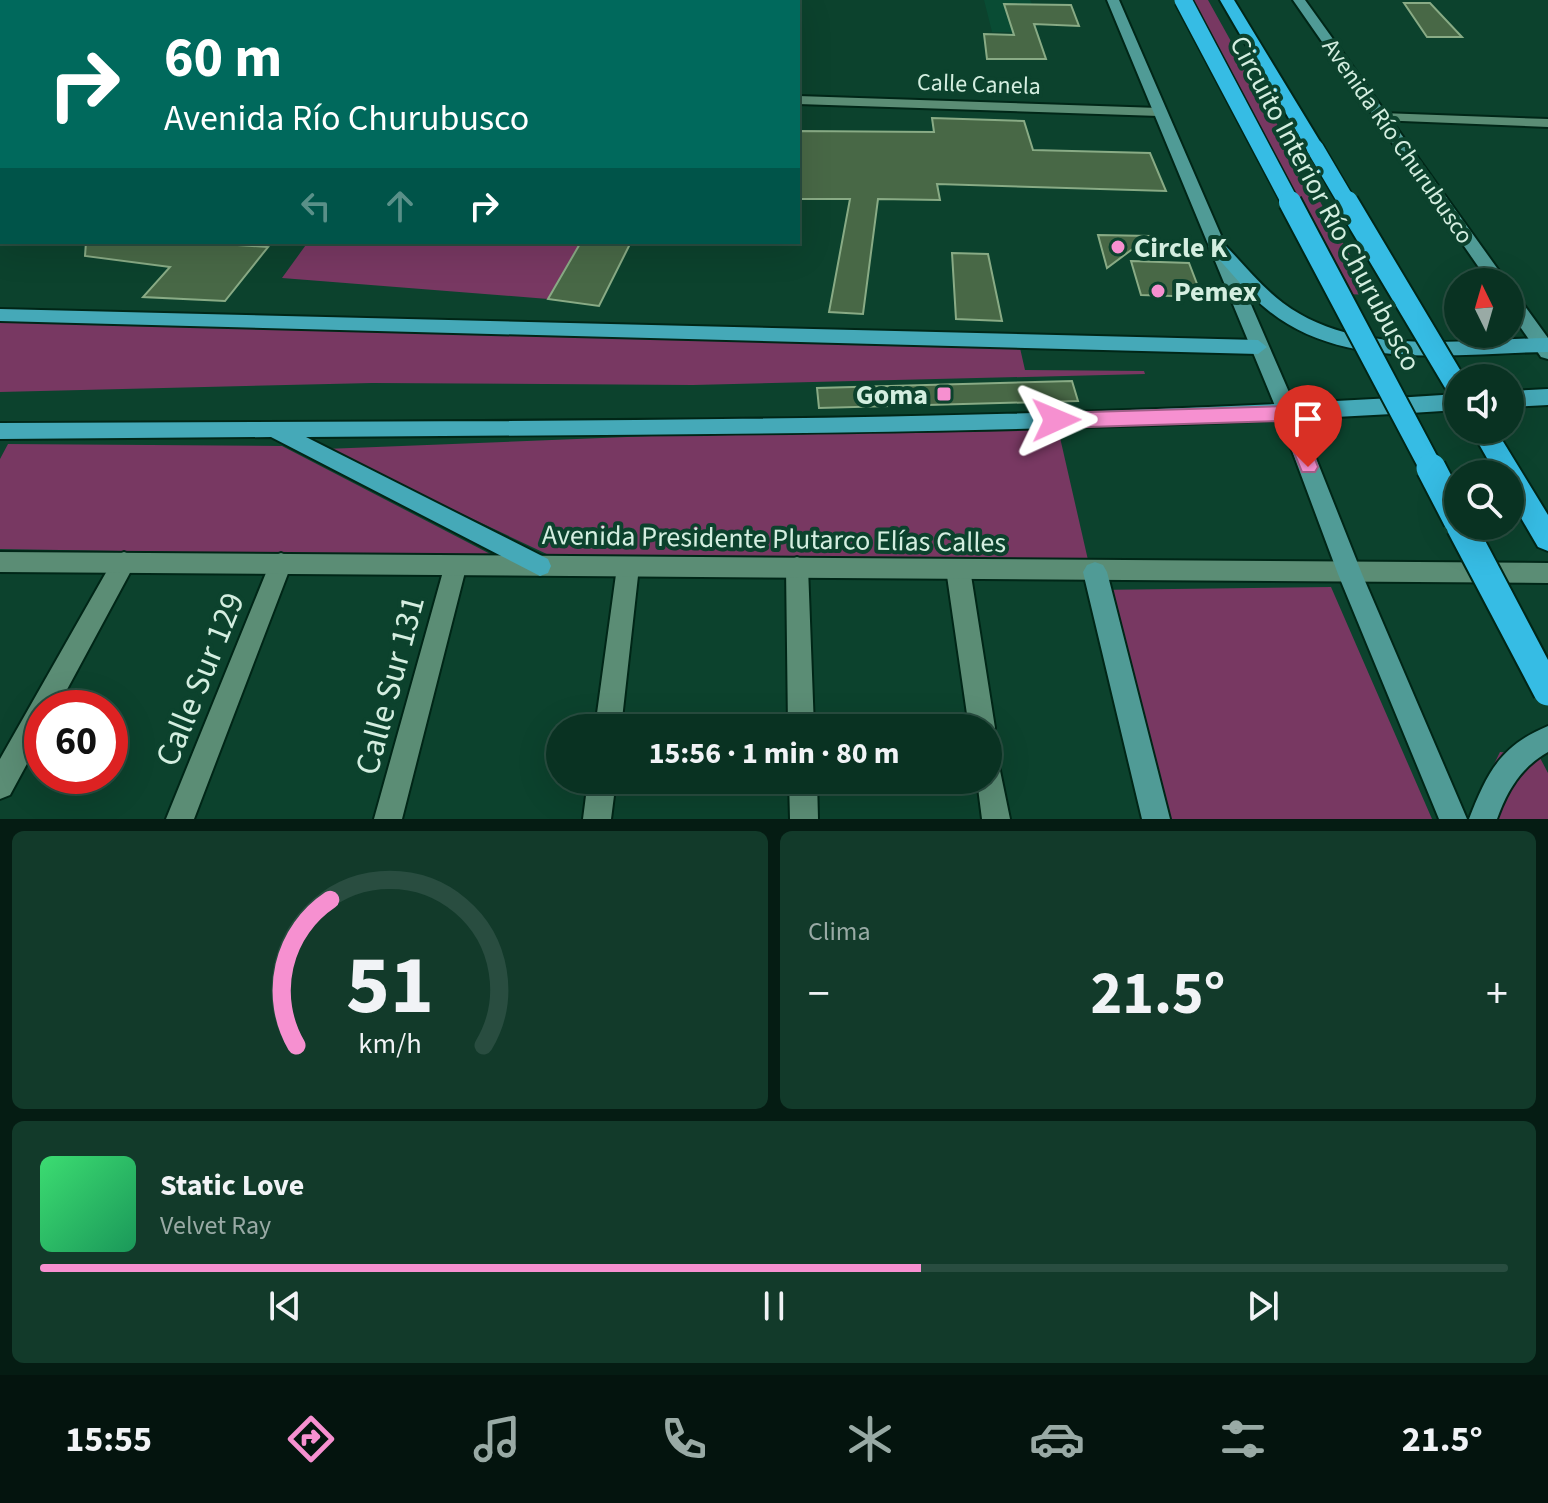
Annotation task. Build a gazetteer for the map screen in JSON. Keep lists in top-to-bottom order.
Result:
{
  "streets": {
    "highway": ["Circuito Interior Río Churubusco"],
    "main road": ["Avenida Río Churubusco"],
    "street": [
      "Calle Canela",
      "Avenida Presidente Plutarco Elías Calles",
      "Calle Sur 129",
      "Calle Sur 131"
    ]
  },
  "crossings": [
    ["Avenida Presidente Plutarco Elías Calles", "Calle Sur 129"],
    ["Avenida Presidente Plutarco Elías Calles", "Calle Sur 131"]
  ],
  "places": {
    "other": ["Circle K", "Pemex"],
    "transit": ["Goma"]
  },
  "north": "top",
  "page": {
    "turn": ["60 m", "Avenida Río Churubusco"],
    "limit": "60",
    "trip": "15:56 · 1 min · 80 m",
    "tile": "Clima",
    "heat": ["−", "21.5°", "+"],
    "song": ["Static Love", "Velvet Ray"],
    "tabs": ["15:55", "21.5°"],
    "gauge": ["51", "km/h"]
  }
}
